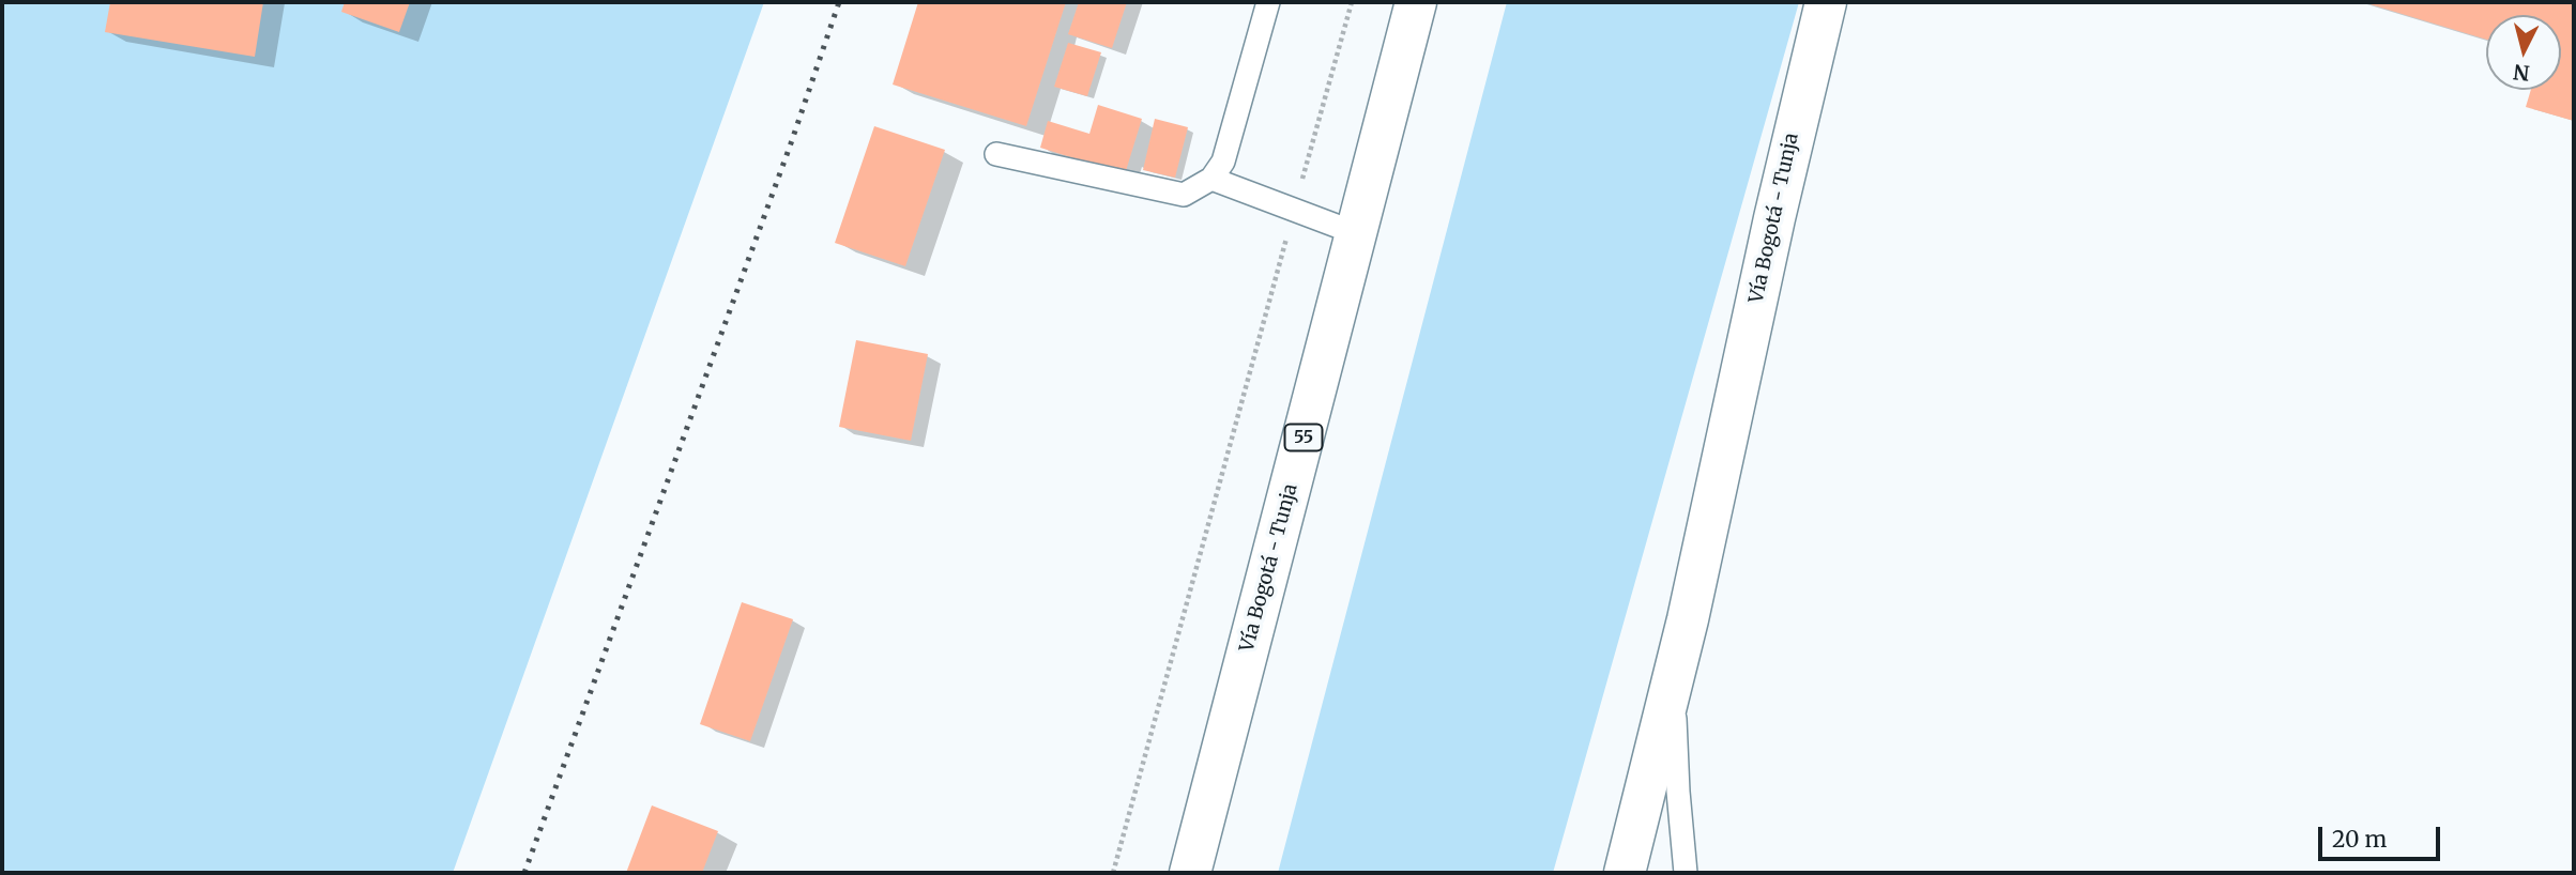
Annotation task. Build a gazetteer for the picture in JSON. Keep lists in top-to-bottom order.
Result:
{
  "streets": {
    "highway": ["Vía Bogotá - Tunja", "55"]
  },
  "scale_bar": "20 m",
  "north": "bottom"
}
